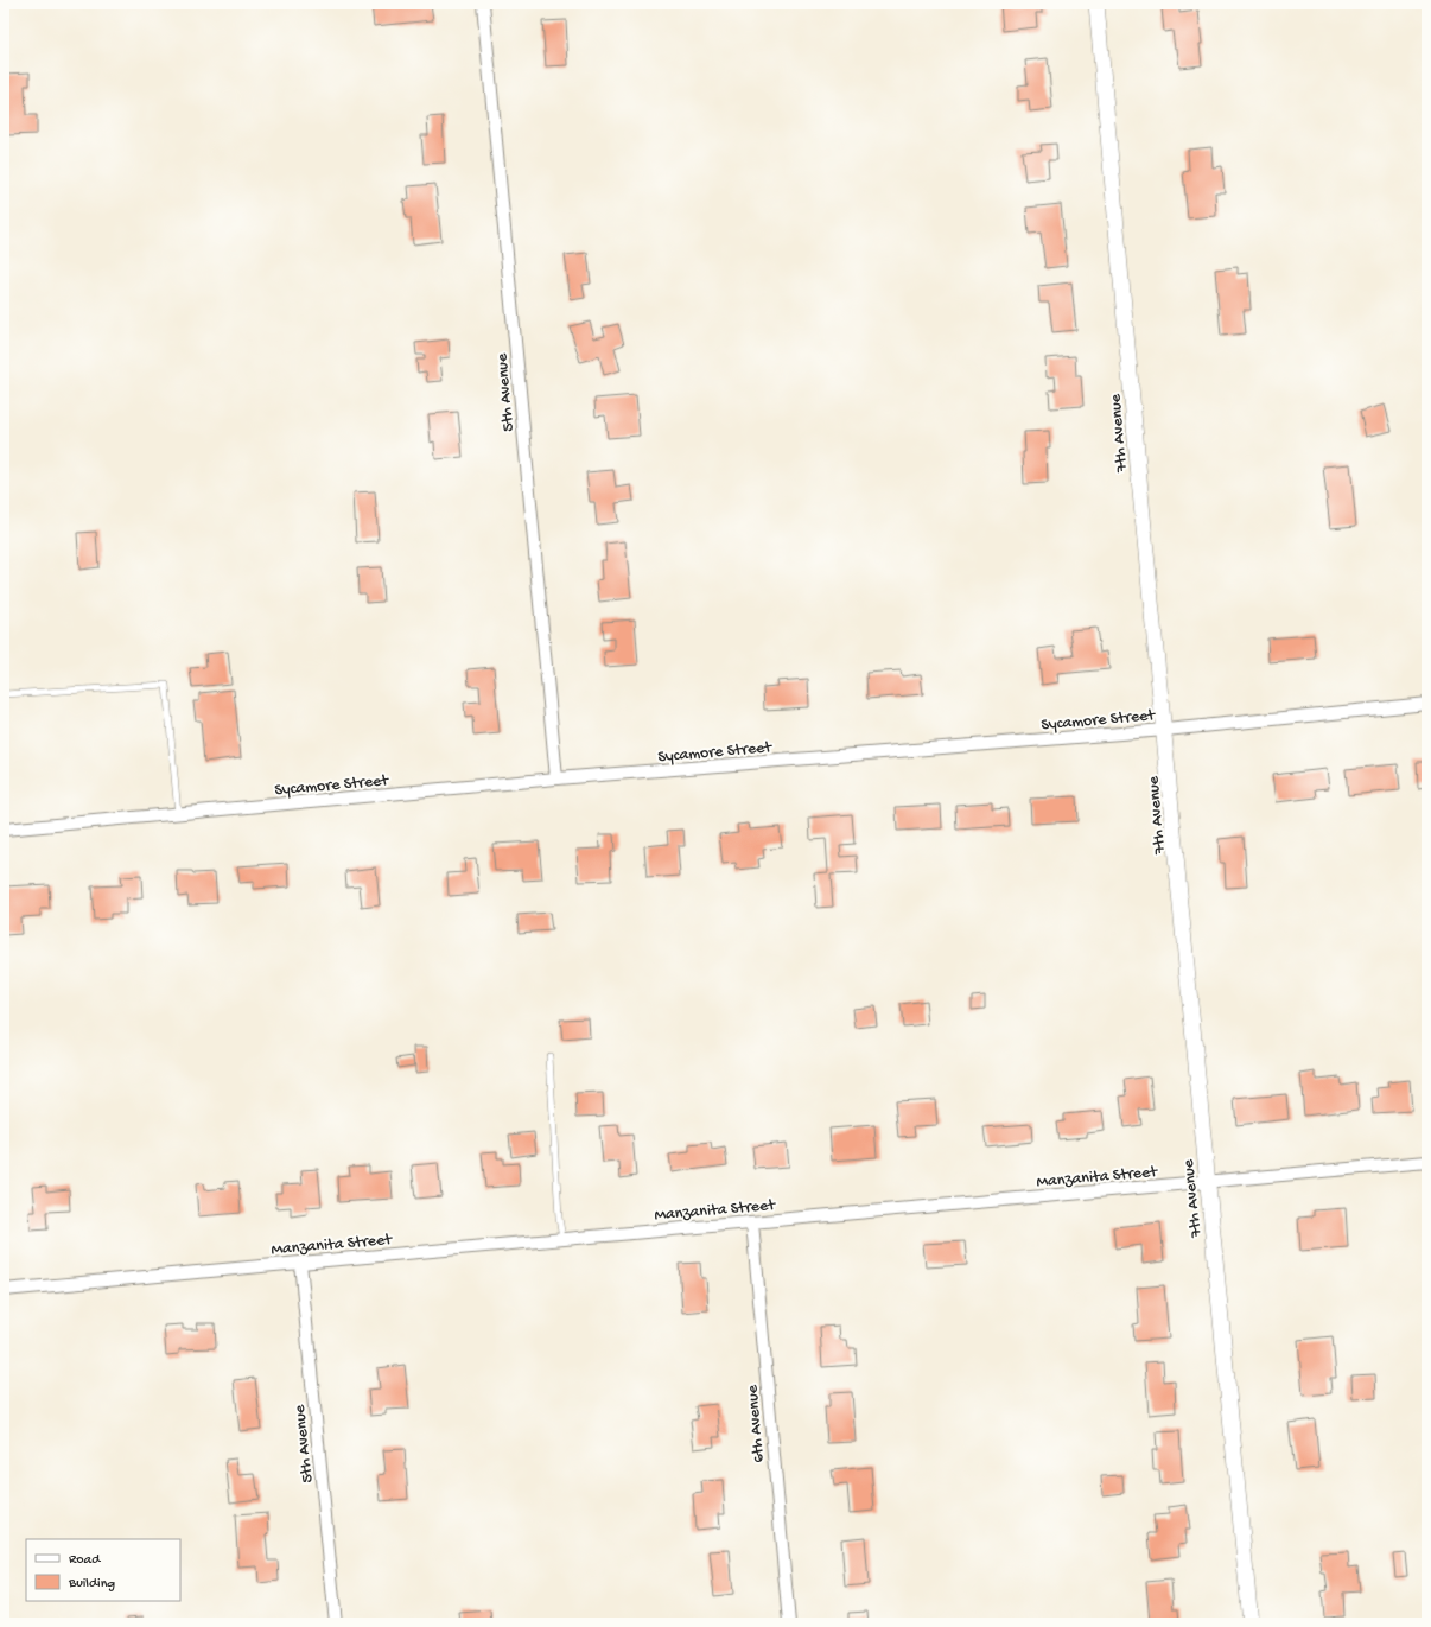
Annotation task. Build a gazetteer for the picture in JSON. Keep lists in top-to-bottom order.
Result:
{
  "streets": {
    "street": [
      "5th Avenue",
      "7th Avenue",
      "Sycamore Street",
      "Manzanita Street",
      "6th Avenue"
    ]
  },
  "crossings": [
    ["5th Avenue", "Sycamore Street"],
    ["5th Avenue", "Manzanita Street"],
    ["7th Avenue", "Sycamore Street"],
    ["7th Avenue", "Manzanita Street"],
    ["Manzanita Street", "6th Avenue"]
  ],
  "legend": ["Road", "Building"]
}
